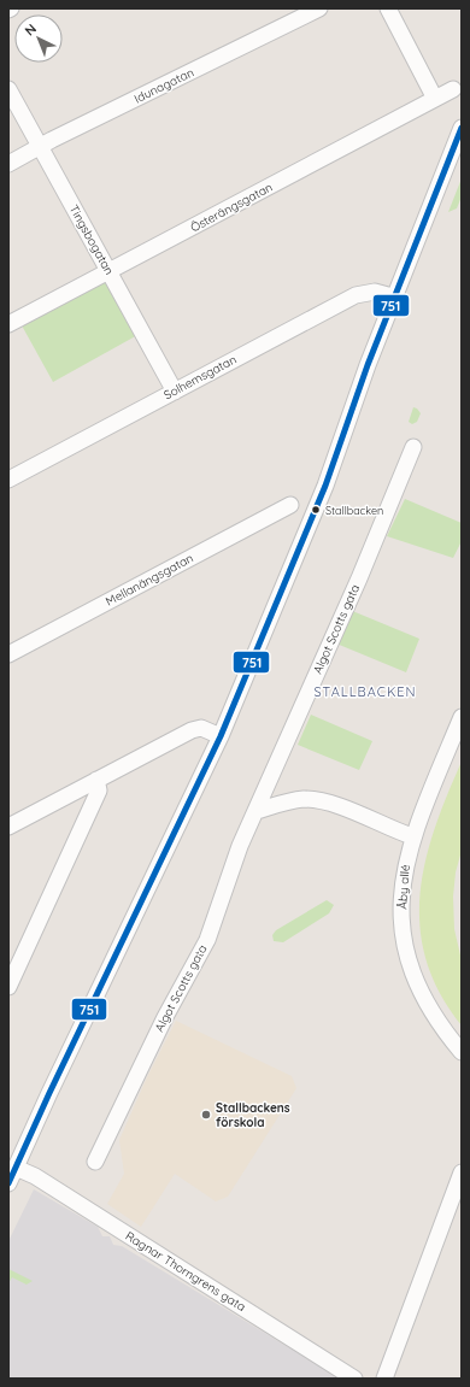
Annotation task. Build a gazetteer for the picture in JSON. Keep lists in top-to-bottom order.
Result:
{
  "streets": {
    "street": [
      "Idunagatan",
      "Österängsgatan",
      "Tingsbogatan",
      "Solhemsgatan",
      "Mellanängsgatan",
      "Algot Scotts gata",
      "Åby allé",
      "Ragnar Thorngrens gata"
    ]
  },
  "crossings": [
    ["Idunagatan", "Tingsbogatan"],
    ["Österängsgatan", "Tingsbogatan"],
    ["Tingsbogatan", "Solhemsgatan"]
  ],
  "districts": ["STALLBACKEN"],
  "places": ["Stallbacken", "Stallbackens förskola"],
  "lines": ["transit line 751"],
  "north": "top left"
}
